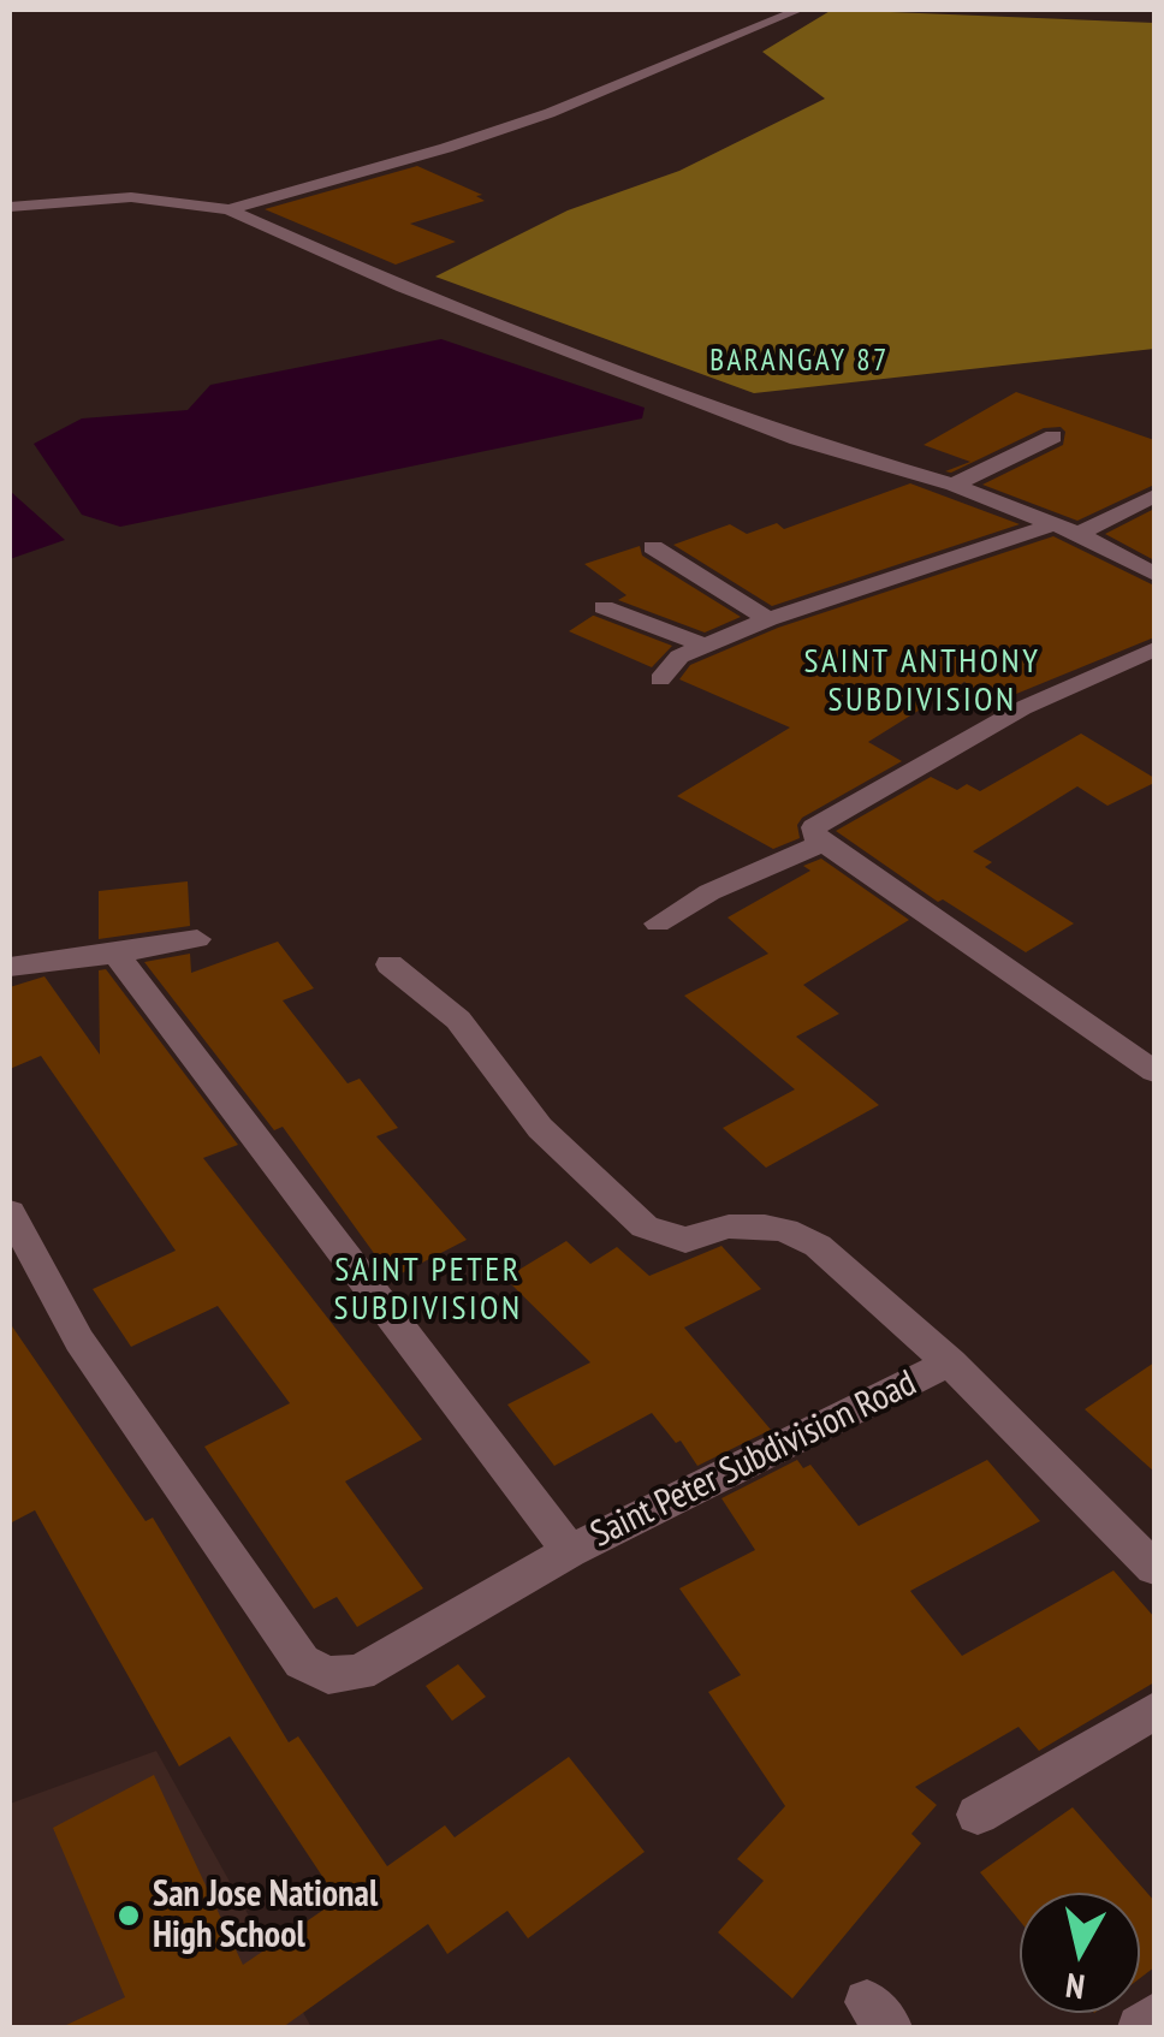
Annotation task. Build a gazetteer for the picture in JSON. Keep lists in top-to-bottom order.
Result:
{
  "streets": {
    "street": ["Saint Peter Subdivision Road"]
  },
  "districts": ["BARANGAY 87", "SAINT ANTHONY SUBDIVISION", "SAINT PETER SUBDIVISION"],
  "places": ["San Jose National High School"],
  "north": "bottom"
}
